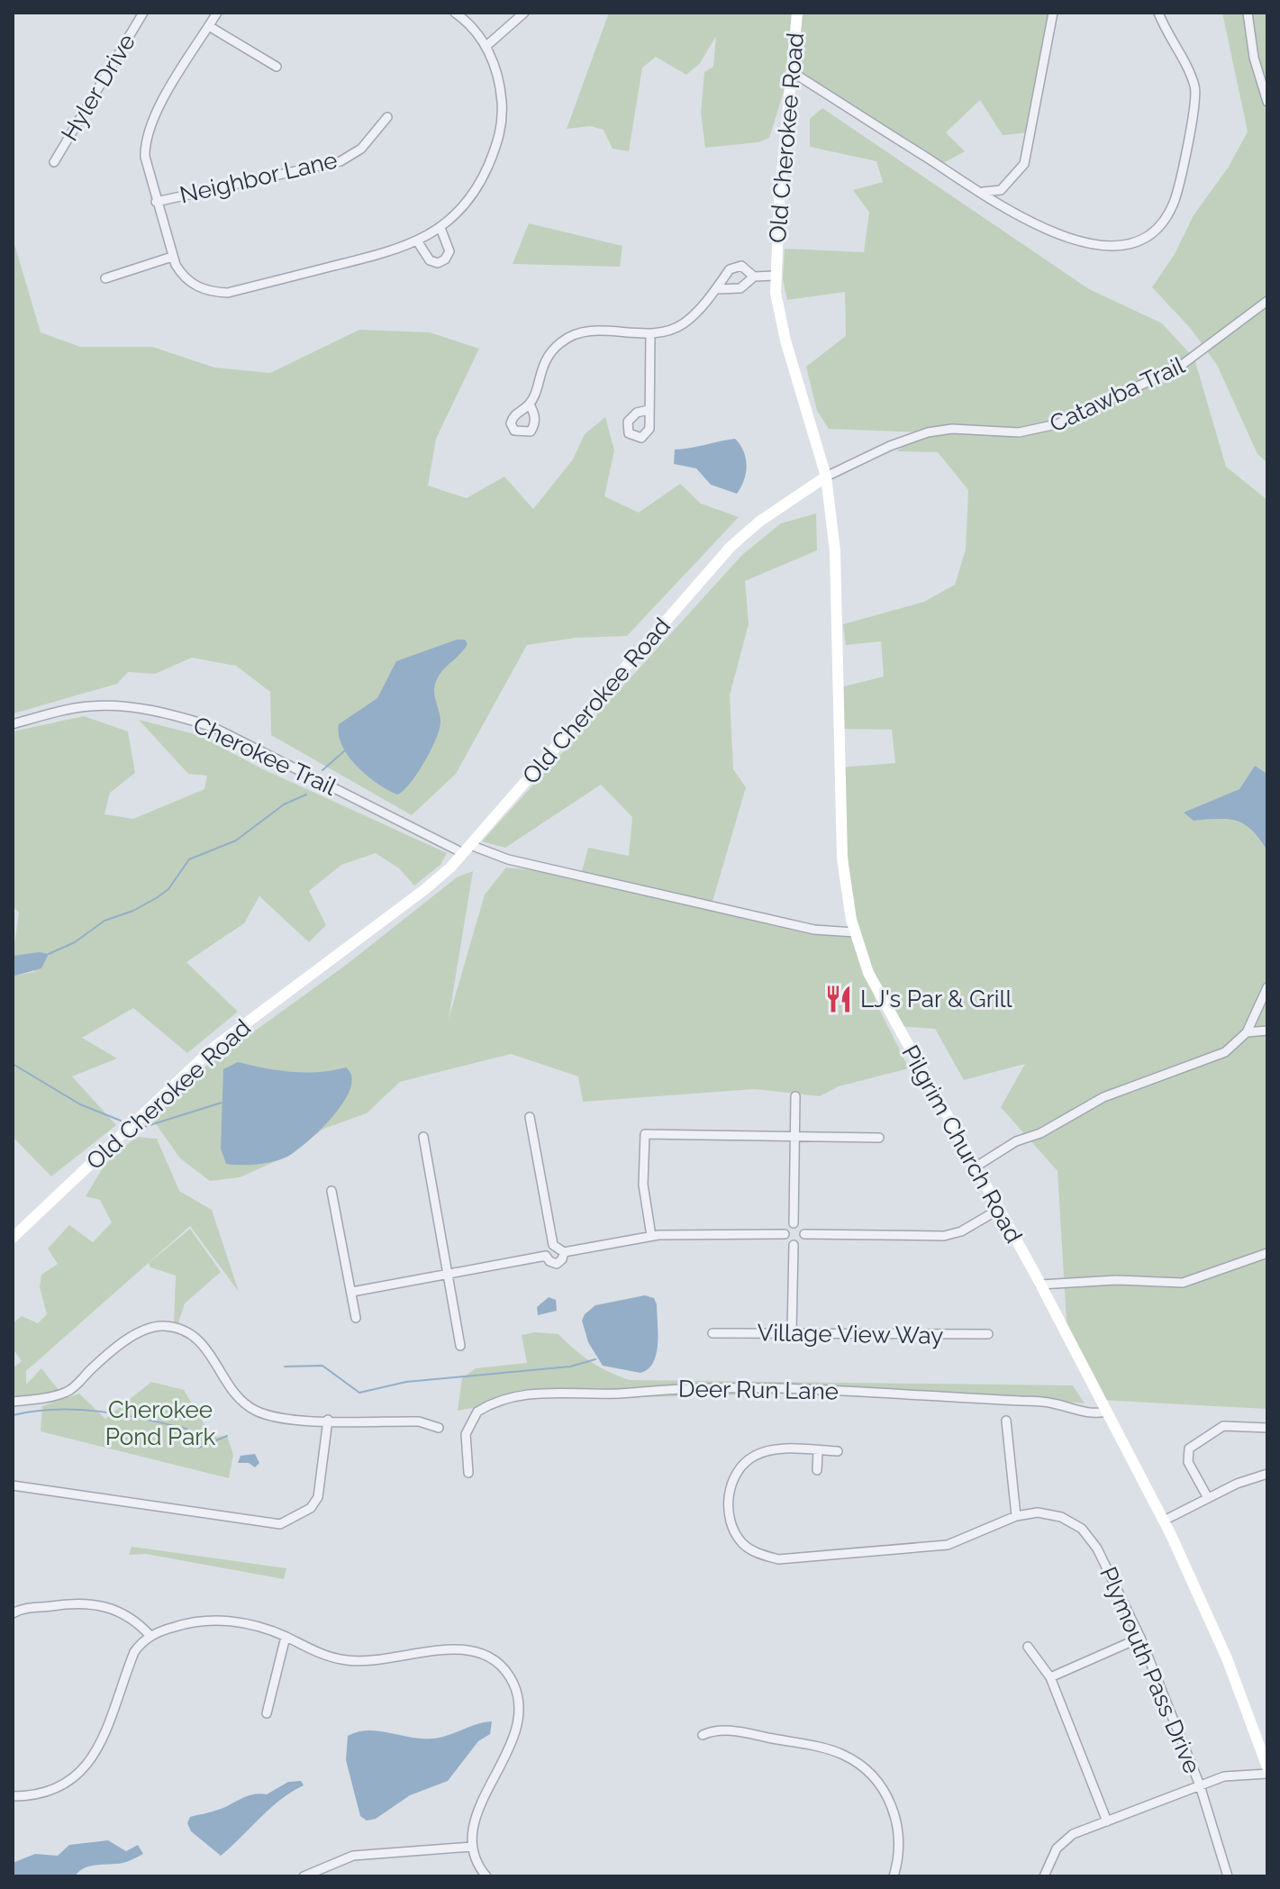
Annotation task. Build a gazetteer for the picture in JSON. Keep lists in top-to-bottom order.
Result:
{
  "streets": {
    "street": [
      "Hyler Drive",
      "Old Cherokee Road",
      "Neighbor Lane",
      "Catawba Trail",
      "Cherokee Trail",
      "Pilgrim Church Road",
      "Village View Way",
      "Deer Run Lane",
      "Plymouth Pass Drive"
    ]
  },
  "crossings": [
    ["Old Cherokee Road", "Catawba Trail"],
    ["Old Cherokee Road", "Cherokee Trail"],
    ["Old Cherokee Road", "Pilgrim Church Road"],
    ["Catawba Trail", "Pilgrim Church Road"],
    ["Cherokee Trail", "Pilgrim Church Road"],
    ["Pilgrim Church Road", "Deer Run Lane"]
  ],
  "parks": ["Cherokee Pond Park"],
  "places": {
    "restaurant": ["LJ's Par & Grill"]
  }
}
